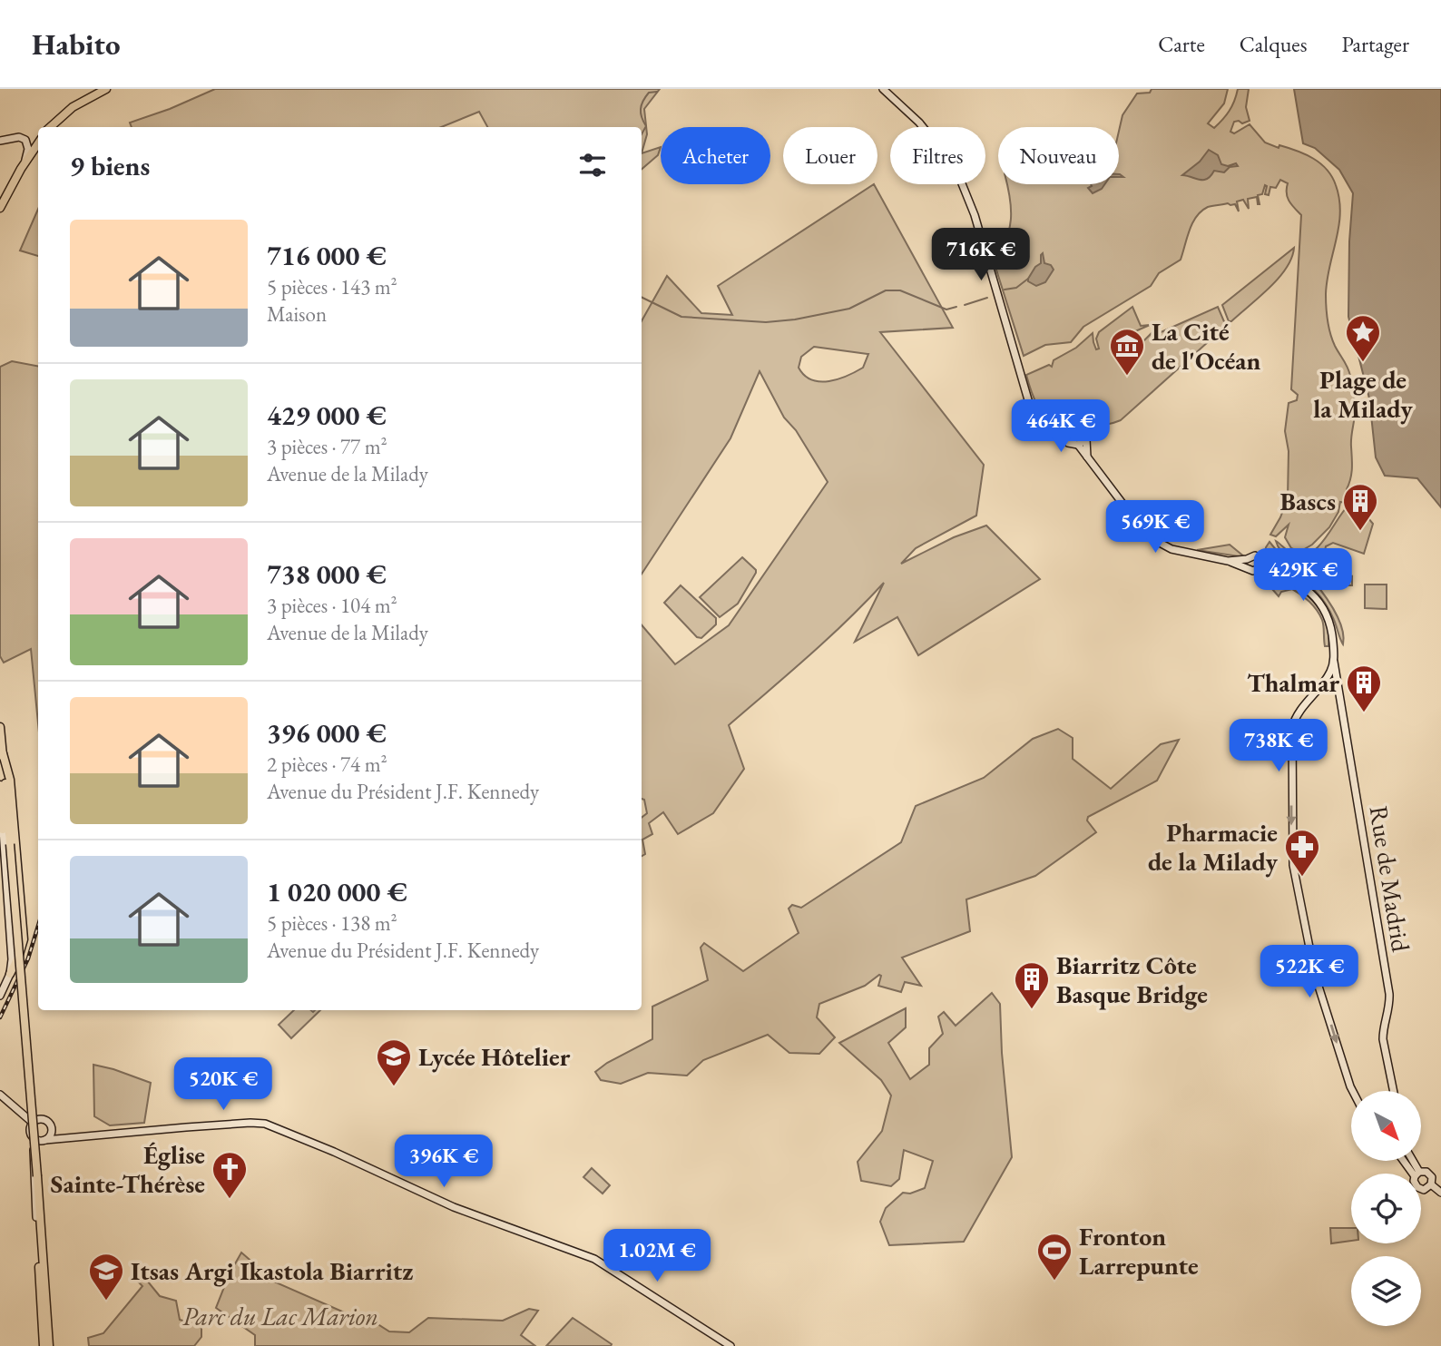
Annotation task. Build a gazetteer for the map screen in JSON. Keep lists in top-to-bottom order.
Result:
{
  "streets": {
    "main road": ["Rue de Madrid"]
  },
  "parks": ["Parc du Lac Marion"],
  "places": {
    "place": ["Plage de la Milady"],
    "museum": ["La Cité de l'Océan"],
    "building": ["Bascs", "Thalmar", "Biarritz Côte Basque Bridge"],
    "pharmacy": ["Pharmacie de la Milady"],
    "school or university": ["Lycée Hôtelier", "Itsas Argi Ikastola Biarritz"],
    "church": ["Église Sainte-Thérèse"],
    "sports": ["Fronton Larrepunte"]
  },
  "north": "bottom right",
  "page": {
    "header": "Habito",
    "nav": ["Carte", "Calques", "Partager"],
    "chip": [
      "Acheter",
      "Louer",
      "Filtres",
      "Nouveau"
    ],
    "heading": "9 biens",
    "list": [
      {
        "name": "716 000 €",
        "note": "5 pièces · 143 m² · Maison"
      },
      {
        "name": "429 000 €",
        "note": "3 pièces · 77 m² · Avenue de la Milady"
      },
      {
        "name": "738 000 €",
        "note": "3 pièces · 104 m² · Avenue de la Milady"
      },
      {
        "name": "396 000 €",
        "note": "2 pièces · 74 m² · Avenue du Président J.F. Kennedy"
      },
      {
        "name": "1 020 000 €",
        "note": "5 pièces · 138 m² · Avenue du Président J.F. Kennedy"
      }
    ],
    "price": [
      "716K €",
      "464K €",
      "569K €",
      "429K €",
      "738K €",
      "522K €",
      "520K €",
      "396K €",
      "1.02M €"
    ]
  }
}
